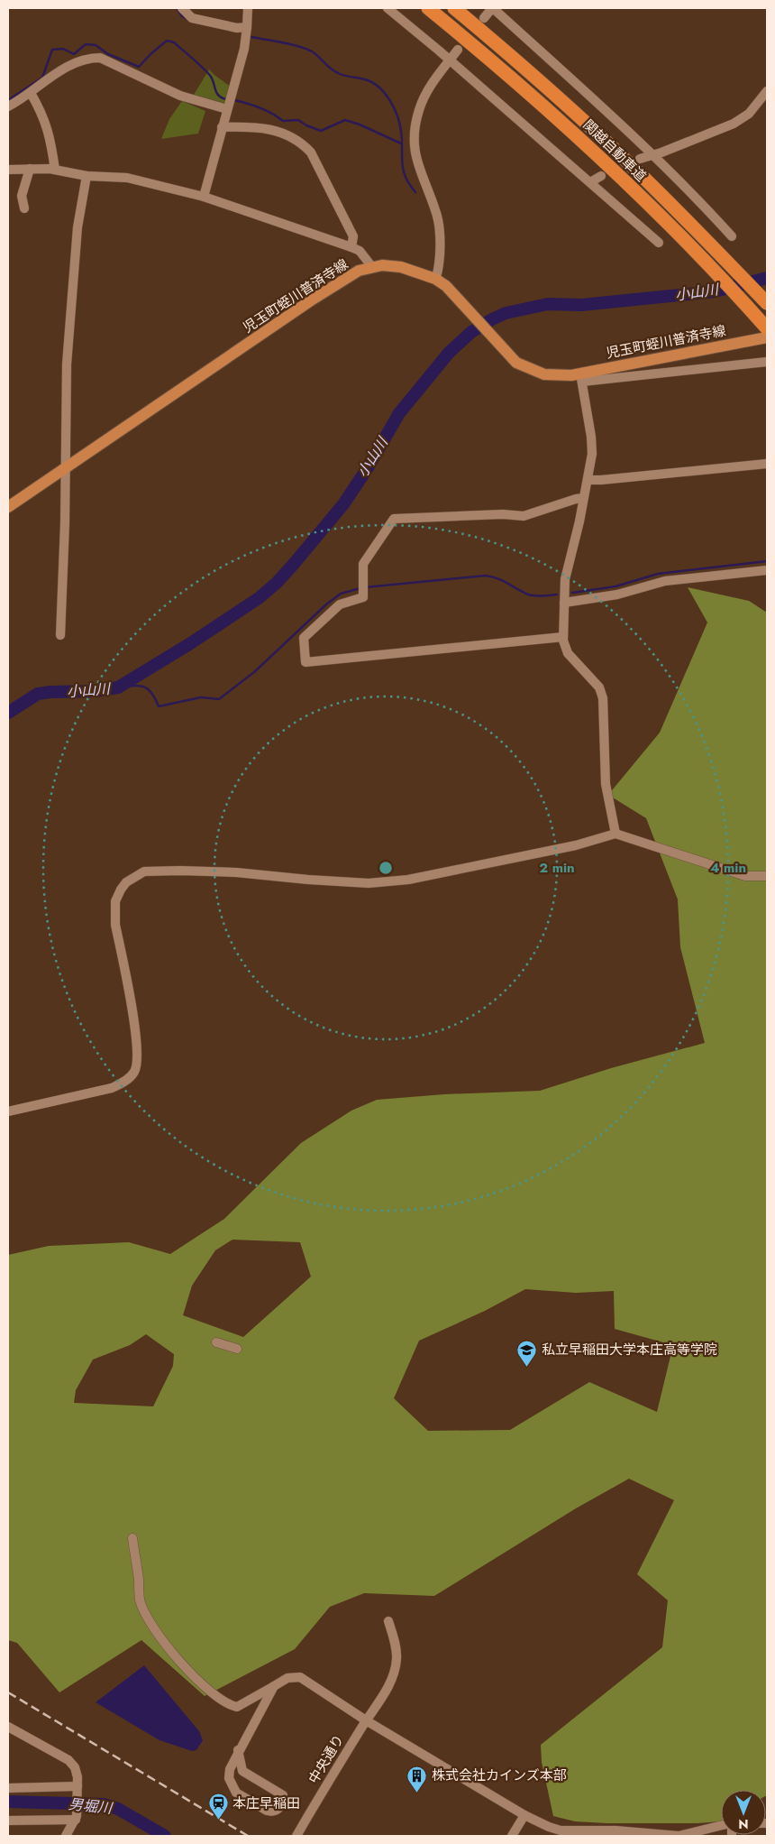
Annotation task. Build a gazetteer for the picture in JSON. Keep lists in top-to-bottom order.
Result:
{
  "streets": {
    "highway": ["関越自動車道"],
    "main road": ["児玉町蛭川普済寺線"],
    "street": ["中央通り"]
  },
  "water": ["小山川", "男堀川"],
  "places": {
    "school or university": ["私立早稲田大学本庄高等学院"],
    "building": ["株式会社カインズ本部"],
    "station": ["本庄早稲田"]
  },
  "north": "bottom",
  "rings": ["2 min", "4 min"]
}
